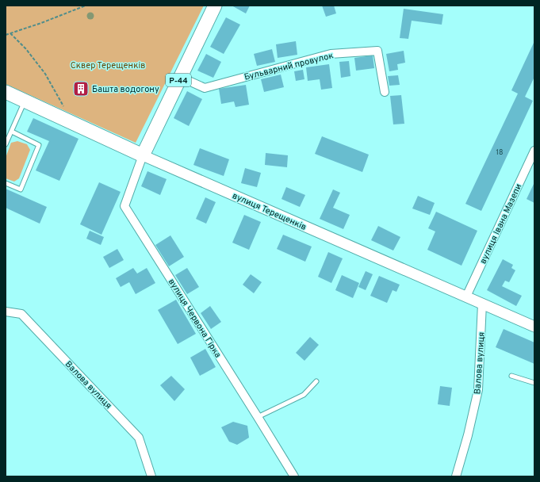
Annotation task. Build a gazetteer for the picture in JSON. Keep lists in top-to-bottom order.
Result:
{
  "streets": {
    "main road": ["Р-44", "вулиця Терещенків"],
    "street": [
      "Бульварний провулок",
      "вулиця Івана Мазепи",
      "вулиця Червона Гірка",
      "Валова вулиця"
    ]
  },
  "crossings": [
    ["Бульварний провулок", "Р-44"],
    ["Р-44", "вулиця Терещенків"],
    ["Р-44", "вулиця Червона Гірка"],
    ["вулиця Терещенків", "вулиця Івана Мазепи"],
    ["вулиця Терещенків", "вулиця Червона Гірка"],
    ["вулиця Терещенків", "Валова вулиця"]
  ],
  "parks": ["Сквер Терещенків"],
  "places": {
    "building": ["Башта водогону"]
  },
  "house_numbers": ["18"]
}
